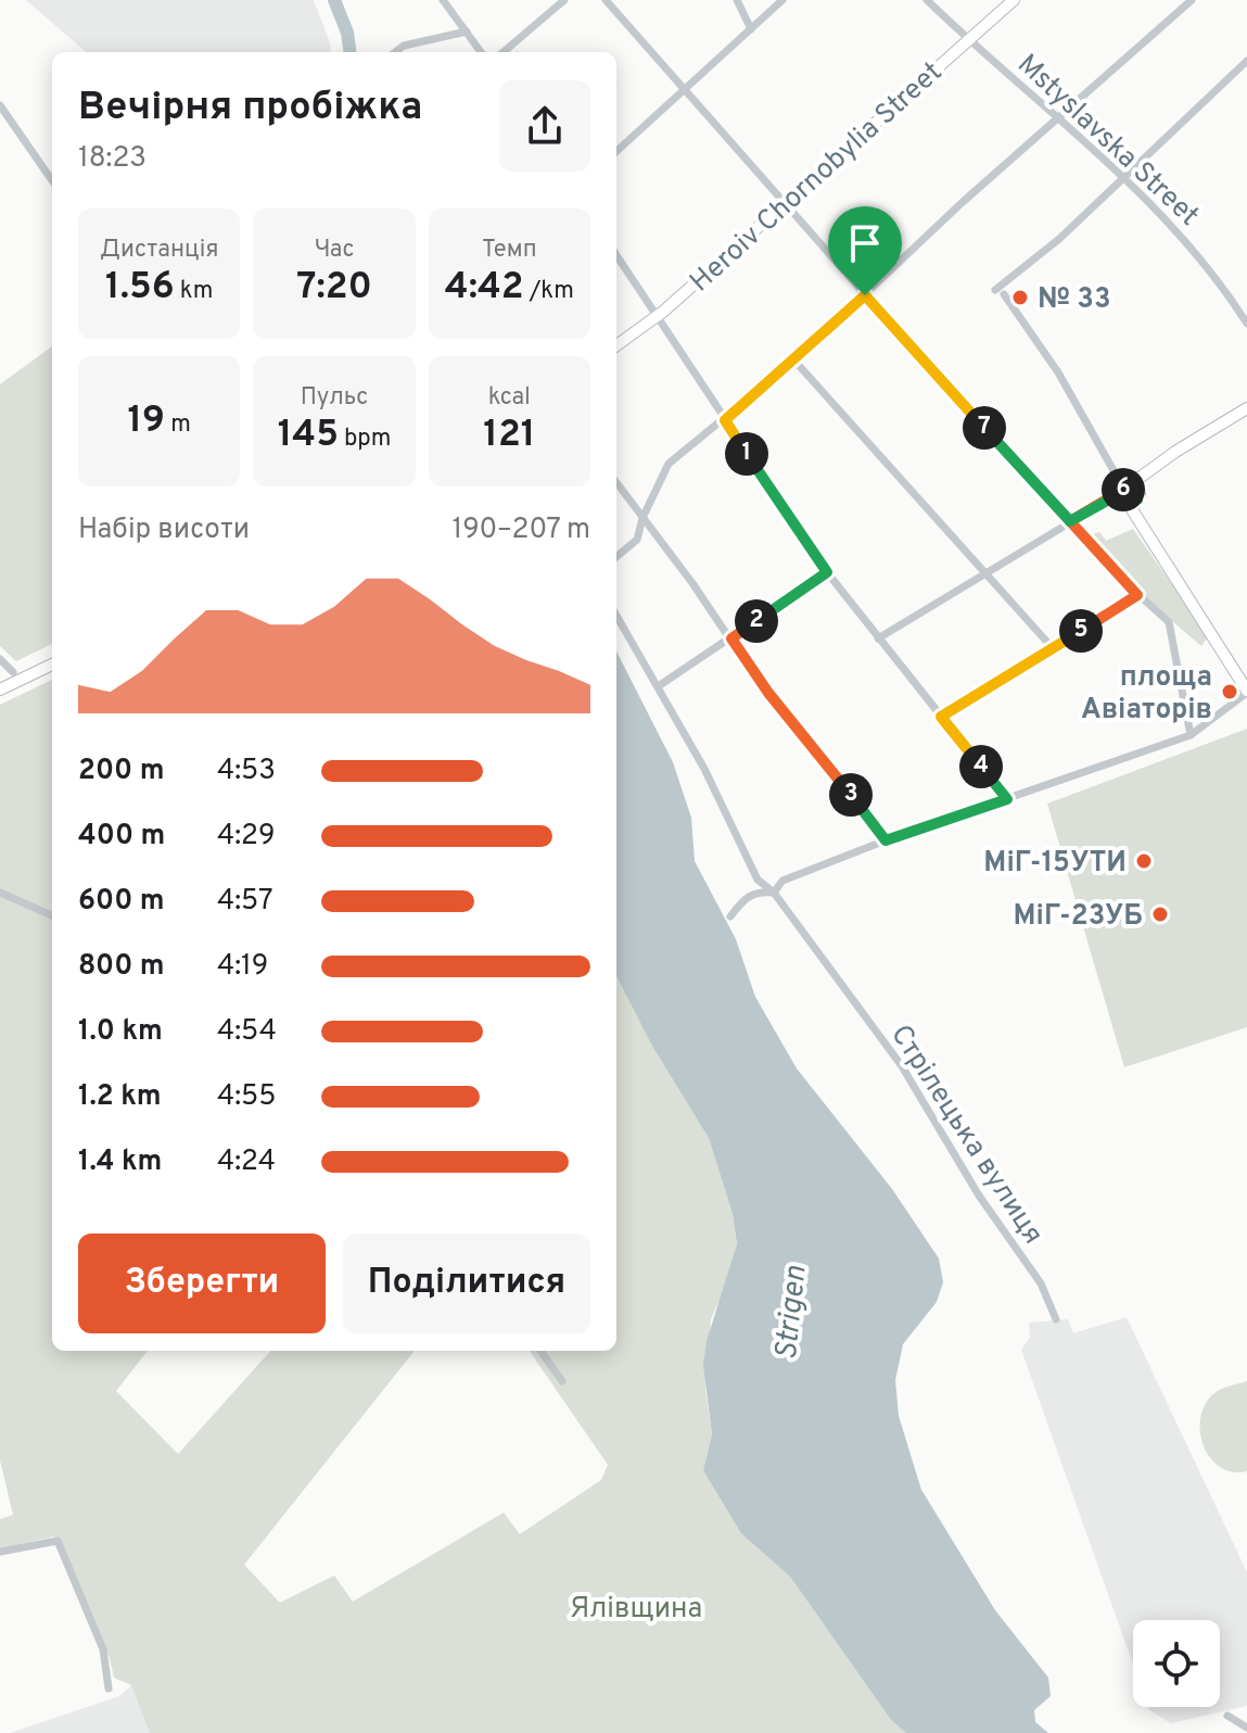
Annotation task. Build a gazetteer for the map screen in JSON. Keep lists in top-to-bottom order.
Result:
{
  "streets": {
    "main road": ["Heroiv Chornobylia Street"],
    "street": ["Mstyslavska Street", "Стрілецька вулиця"]
  },
  "crossings": [
    ["Mstyslavska Street", "Heroiv Chornobylia Street"]
  ],
  "water": ["Strigen"],
  "parks": ["Ялівщина"],
  "places": [
    "№ 33",
    "площа Авіаторів",
    "МіГ-15УТИ",
    "МіГ-23УБ"
  ],
  "page": {
    "heading": ["Вечірня пробіжка", "18:23"],
    "stats": [
      ["Дистанція", "1.56 km"],
      ["Час", "7:20"],
      ["Темп", "4:42 /km"],
      ["19 m"],
      ["Пульс", "145 bpm"],
      ["kcal", "121"]
    ],
    "pins": [
      "7",
      "1",
      "6",
      "2",
      "5",
      "4",
      "3"
    ],
    "chart": ["Набір висоти", "190–207 m"],
    "list": [
      {
        "name": "200 m",
        "note": "4:53"
      },
      {
        "name": "400 m",
        "note": "4:29"
      },
      {
        "name": "600 m",
        "note": "4:57"
      },
      {
        "name": "800 m",
        "note": "4:19"
      },
      {
        "name": "1.0 km",
        "note": "4:54"
      },
      {
        "name": "1.2 km",
        "note": "4:55"
      },
      {
        "name": "1.4 km",
        "note": "4:24"
      }
    ],
    "buttons": ["Зберегти", "Поділитися"]
  }
}
